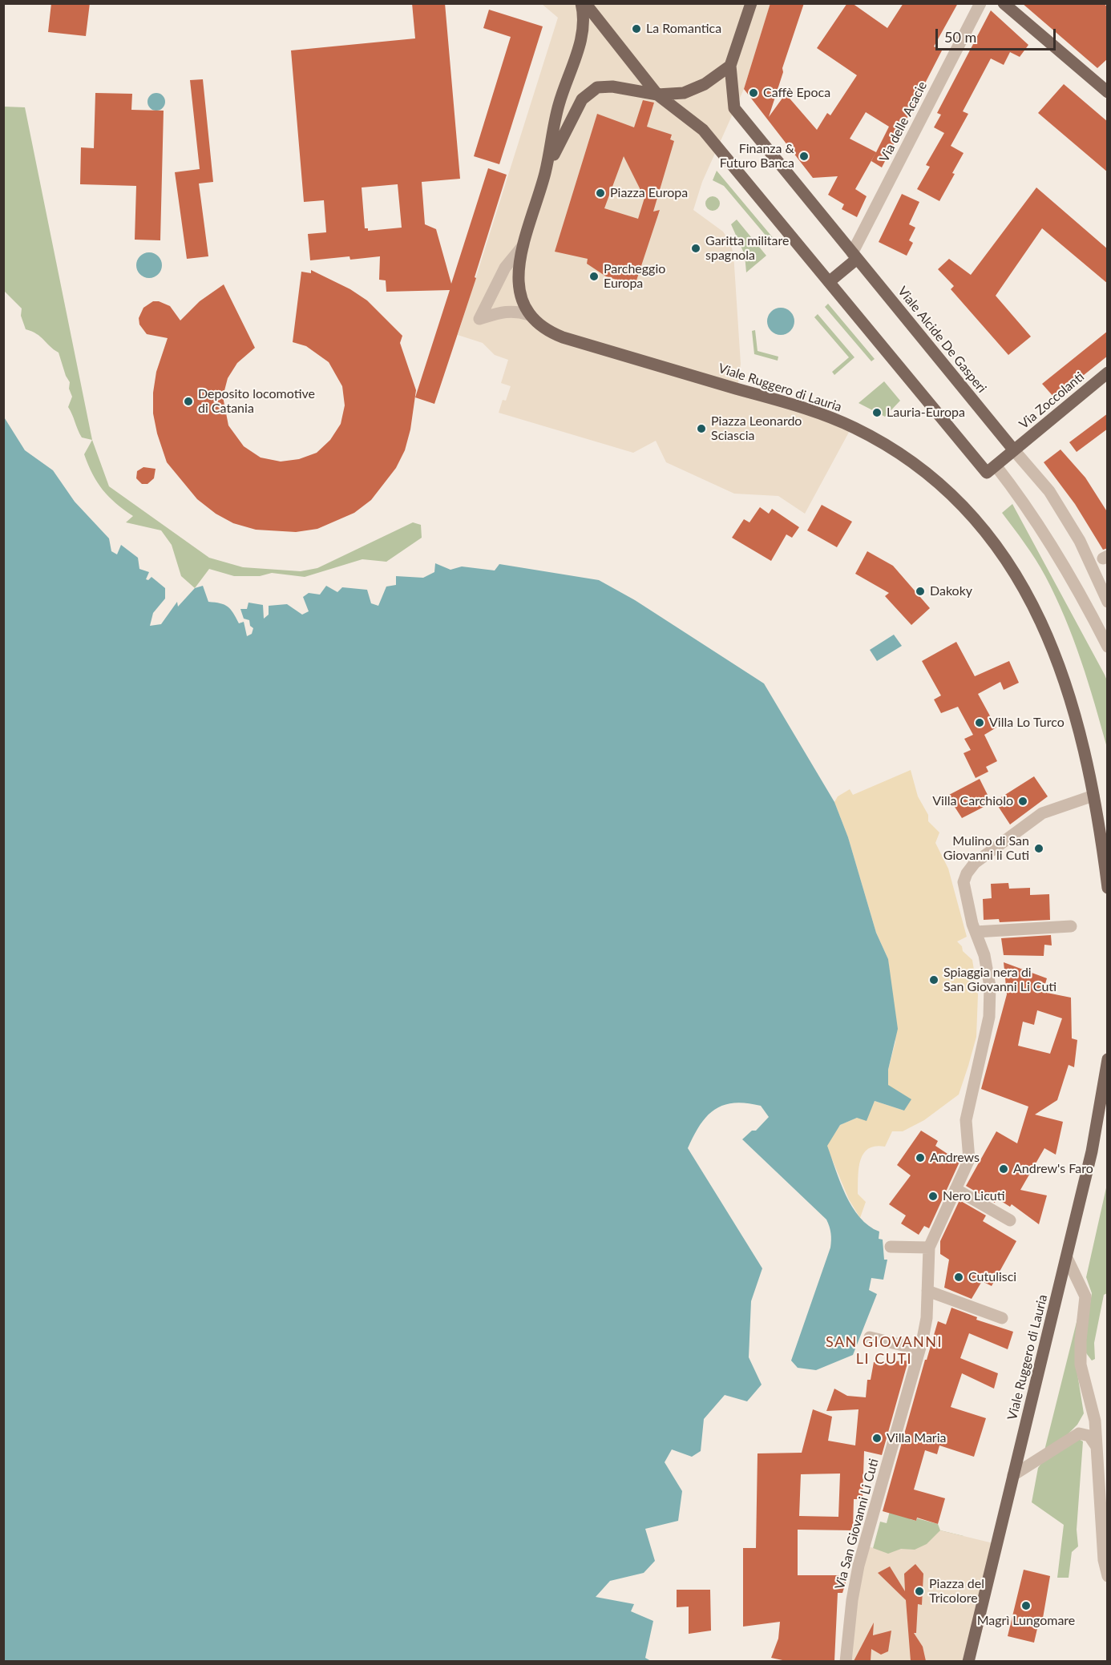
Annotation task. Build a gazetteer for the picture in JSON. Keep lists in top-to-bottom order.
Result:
{
  "streets": {
    "main road": ["Viale Alcide De Gasperi", "Viale Ruggero di Lauria", "Via Zoccolanti"],
    "street": ["Via delle Acacie", "Via San Giovanni Li Cuti"]
  },
  "crossings": [
    ["Via delle Acacie", "Viale Alcide De Gasperi"],
    ["Viale Alcide De Gasperi", "Via Zoccolanti"],
    ["Viale Ruggero di Lauria", "Via San Giovanni Li Cuti"]
  ],
  "districts": ["SAN GIOVANNI LI CUTI"],
  "places": [
    "La Romantica",
    "Caffè Epoca",
    "Finanza & Futuro Banca",
    "Piazza Europa",
    "Garitta militare spagnola",
    "Parcheggio Europa",
    "Deposito locomotive di Catania",
    "Lauria-Europa",
    "Piazza Leonardo Sciascia",
    "Dakoky",
    "Villa Lo Turco",
    "Villa Carchiolo",
    "Mulino di San Giovanni li Cuti",
    "Spiaggia nera di San Giovanni Li Cuti",
    "Andrews",
    "Andrew's Faro",
    "Nero Licuti",
    "Cutulisci",
    "Villa Maria",
    "Piazza del Tricolore",
    "Magrì Lungomare"
  ],
  "scale_bar": "50 m"
}
